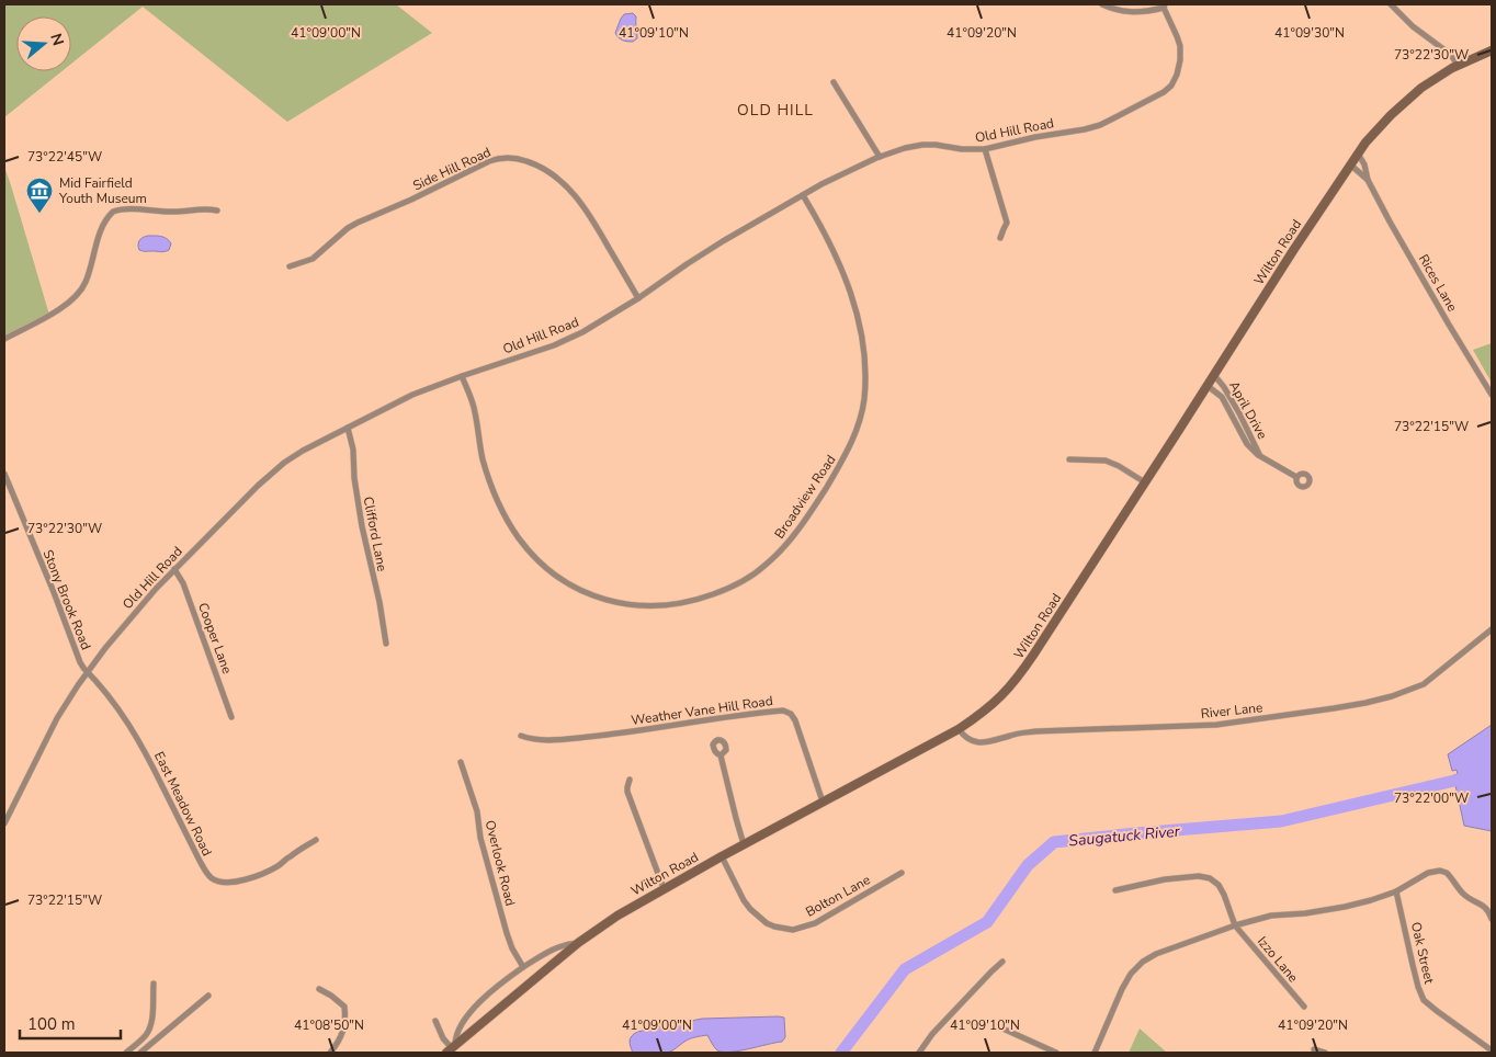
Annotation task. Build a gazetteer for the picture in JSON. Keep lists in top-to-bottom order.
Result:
{
  "streets": {
    "main road": ["Wilton Road"],
    "street": [
      "Old Hill Road",
      "Side Hill Road",
      "Rices Lane",
      "April Drive",
      "Broadview Road",
      "Clifford Lane",
      "Stony Brook Road",
      "Cooper Lane",
      "Weather Vane Hill Road",
      "River Lane",
      "East Meadow Road",
      "Overlook Road",
      "Bolton Lane",
      "Oak Street",
      "Izzo Lane"
    ]
  },
  "crossings": [
    ["Old Hill Road", "Side Hill Road"],
    ["Old Hill Road", "Broadview Road"],
    ["Old Hill Road", "Clifford Lane"],
    ["Old Hill Road", "Stony Brook Road"],
    ["Old Hill Road", "Cooper Lane"],
    ["Old Hill Road", "East Meadow Road"],
    ["Wilton Road", "Rices Lane"],
    ["Wilton Road", "April Drive"],
    ["Wilton Road", "Weather Vane Hill Road"],
    ["Wilton Road", "River Lane"],
    ["Wilton Road", "Bolton Lane"],
    ["Stony Brook Road", "East Meadow Road"]
  ],
  "districts": ["OLD HILL"],
  "water": ["Saugatuck River"],
  "places": {
    "museum": ["Mid Fairfield Youth Museum"]
  },
  "scale_bar": "100 m",
  "north": "right",
  "coordinates": [
    "41°09'00\"N",
    "41°09'10\"N",
    "41°09'20\"N",
    "41°09'30\"N",
    "73°22'30\"W",
    "73°22'45\"W",
    "73°22'15\"W",
    "73°22'00\"W",
    "41°08'50\"N"
  ]
}
